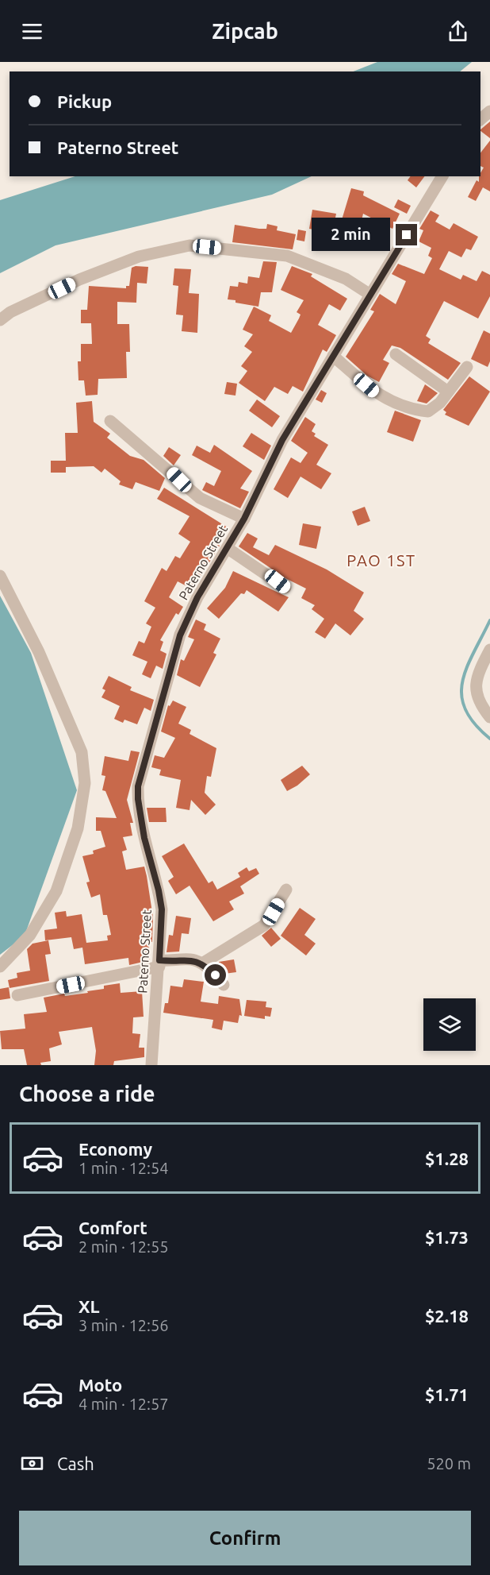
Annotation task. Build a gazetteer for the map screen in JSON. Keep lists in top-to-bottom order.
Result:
{
  "streets": {
    "street": ["Paterno Street"]
  },
  "districts": ["PAO 1ST"],
  "page": {
    "header": "Zipcab",
    "banner": ["Pickup", "Paterno Street"],
    "bubble": "2 min",
    "heading": "Choose a ride",
    "list": [
      {
        "name": "Economy",
        "note": "1 min · 12:54",
        "value": "$1.28"
      },
      {
        "name": "Comfort",
        "note": "2 min · 12:55",
        "value": "$1.73"
      },
      {
        "name": "XL",
        "note": "3 min · 12:56",
        "value": "$2.18"
      },
      {
        "name": "Moto",
        "note": "4 min · 12:57",
        "value": "$1.71"
      }
    ],
    "pay": ["Cash", "520 m"],
    "buttons": "Confirm"
  }
}
